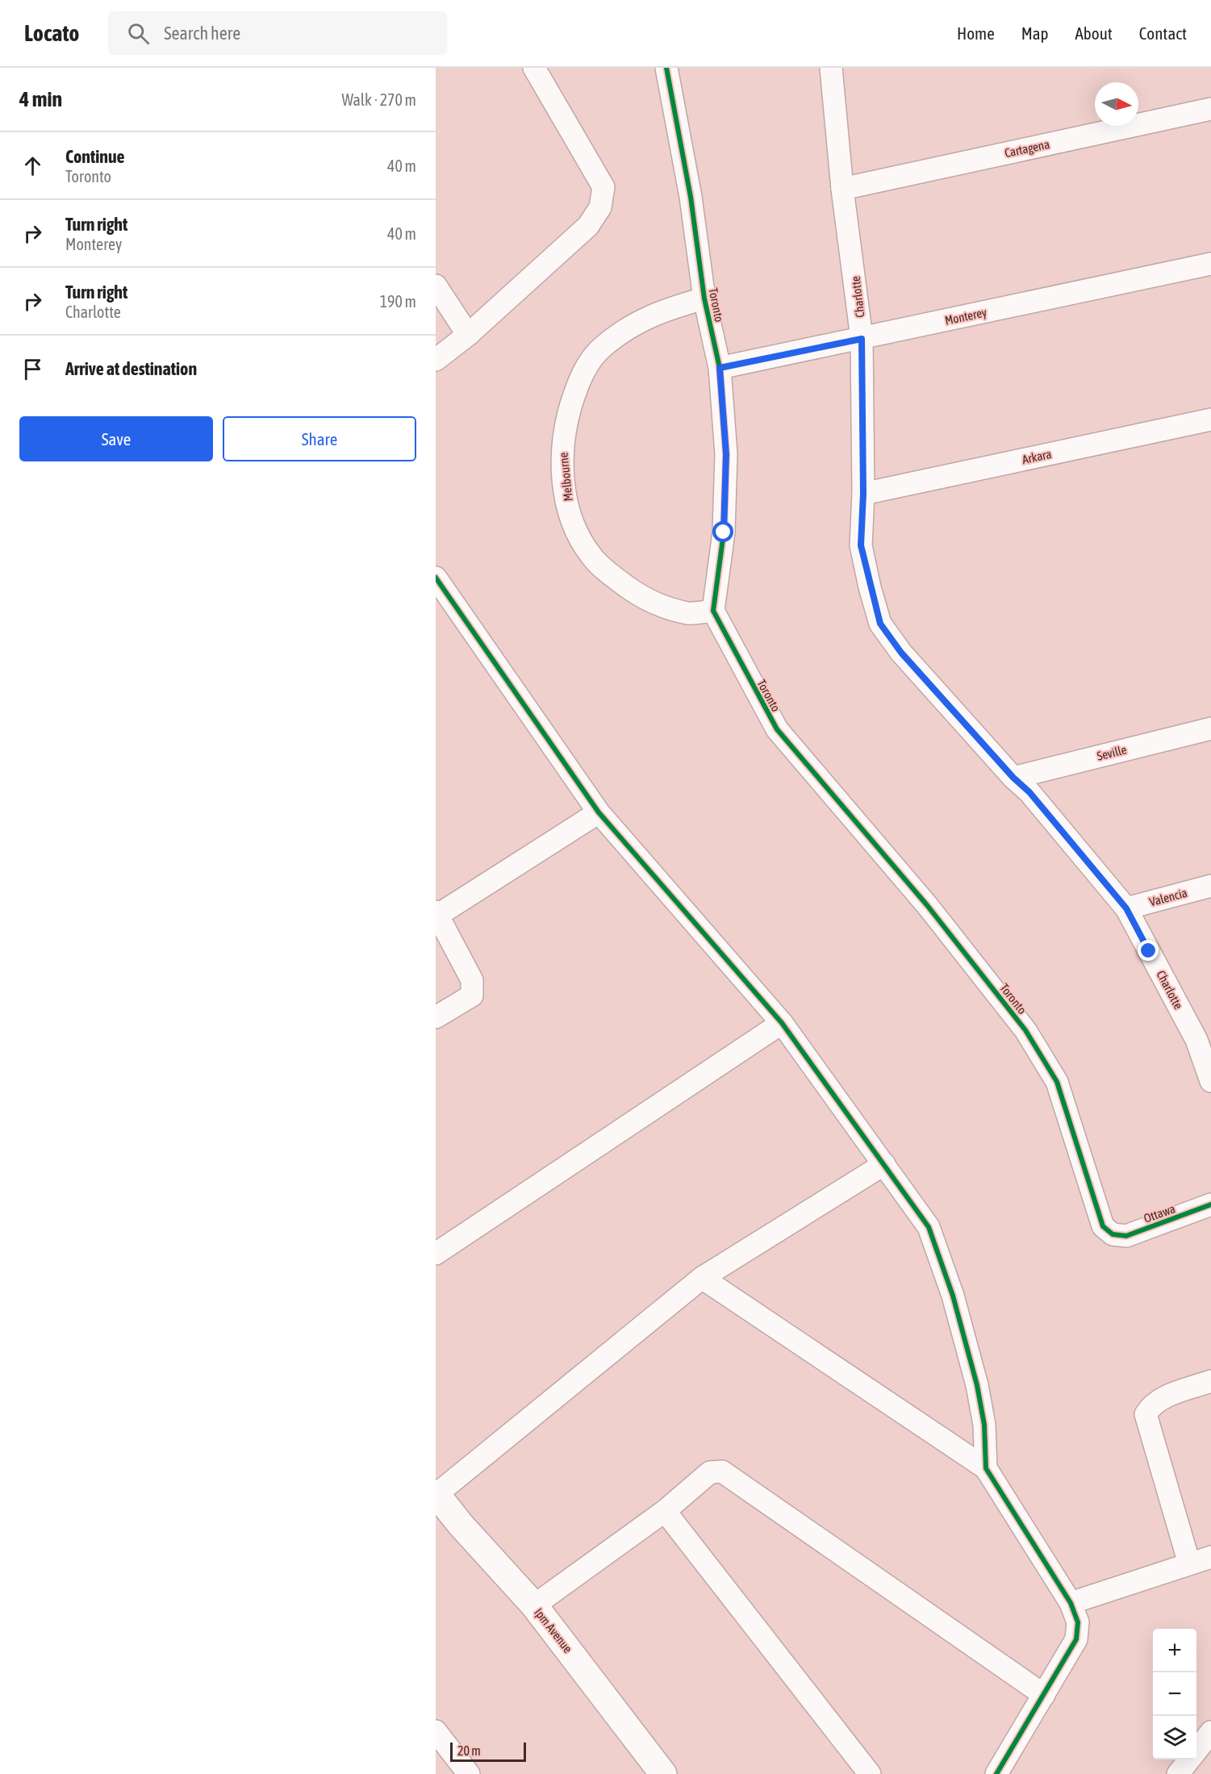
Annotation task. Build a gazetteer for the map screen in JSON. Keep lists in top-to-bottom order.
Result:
{
  "streets": {
    "street": [
      "Cartagena",
      "Charlotte",
      "Toronto",
      "Monterey",
      "Arkara",
      "Melbourne",
      "Seville",
      "Valencia",
      "Ottawa",
      "Ipm Avenue"
    ]
  },
  "crossings": [
    ["Cartagena", "Charlotte"],
    ["Charlotte", "Monterey"],
    ["Charlotte", "Arkara"],
    ["Charlotte", "Seville"],
    ["Charlotte", "Valencia"],
    ["Toronto", "Monterey"],
    ["Toronto", "Melbourne"],
    ["Toronto", "Ottawa"]
  ],
  "scale_bar": "20 m",
  "north": "right",
  "page": {
    "header": "Locato",
    "search": "Search here",
    "nav": [
      "Home",
      "Map",
      "About",
      "Contact"
    ],
    "heading": ["4 min", "Walk · 270 m"],
    "list": [
      ["Continue", "Toronto", "40 m"],
      ["Turn right", "Monterey", "40 m"],
      ["Turn right", "Charlotte", "190 m"],
      "Arrive at destination"
    ],
    "buttons": ["Save", "Share"],
    "map_buttons": ["+", "−"],
    "scale": "20 m"
  }
}
